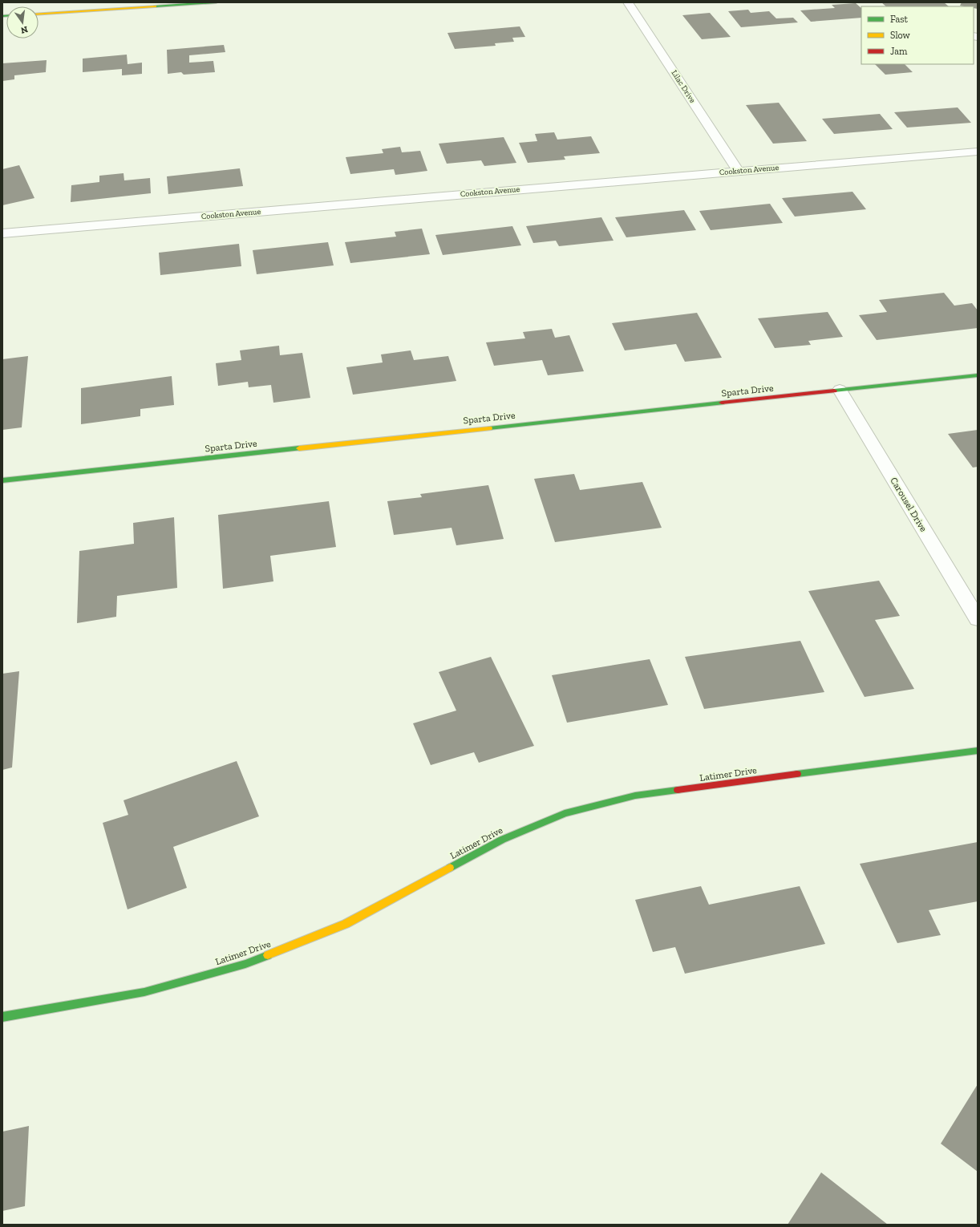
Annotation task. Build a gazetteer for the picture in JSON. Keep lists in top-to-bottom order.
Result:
{
  "streets": {
    "street": [
      "Lilac Drive",
      "Cookston Avenue",
      "Sparta Drive",
      "Carousel Drive",
      "Latimer Drive"
    ]
  },
  "crossings": [
    ["Lilac Drive", "Cookston Avenue"],
    ["Sparta Drive", "Carousel Drive"]
  ],
  "legend": ["Fast", "Slow", "Jam"],
  "north": "bottom"
}
